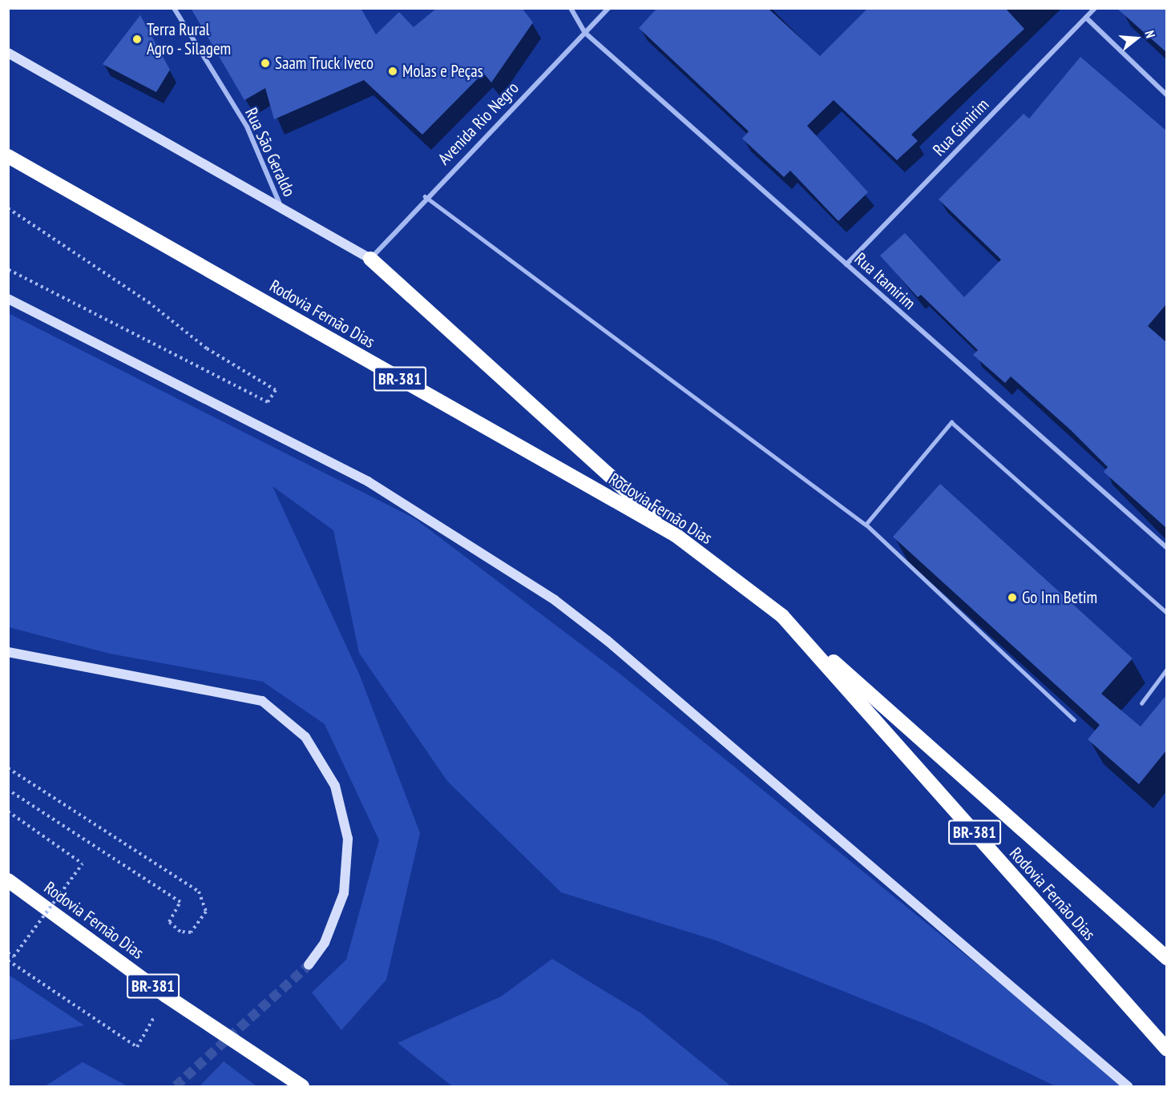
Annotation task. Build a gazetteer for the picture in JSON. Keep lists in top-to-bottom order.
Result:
{
  "streets": {
    "highway": ["Rodovia Fernão Dias", "BR-381"],
    "street": [
      "Avenida Rio Negro",
      "Rua Gimirim",
      "Rua São Geraldo",
      "Rua Itamirim"
    ]
  },
  "crossings": [
    ["Avenida Rio Negro", "Rua Itamirim"],
    ["Avenida Rio Negro", "BR-381"],
    ["Rua Gimirim", "Rua Itamirim"],
    ["Rua São Geraldo", "BR-381"],
    ["Rodovia Fernão Dias", "BR-381"]
  ],
  "places": [
    "Terra Rural Agro - Silagem",
    "Saam Truck Iveco",
    "Molas e Peças",
    "Go Inn Betim"
  ],
  "north": "right"
}
